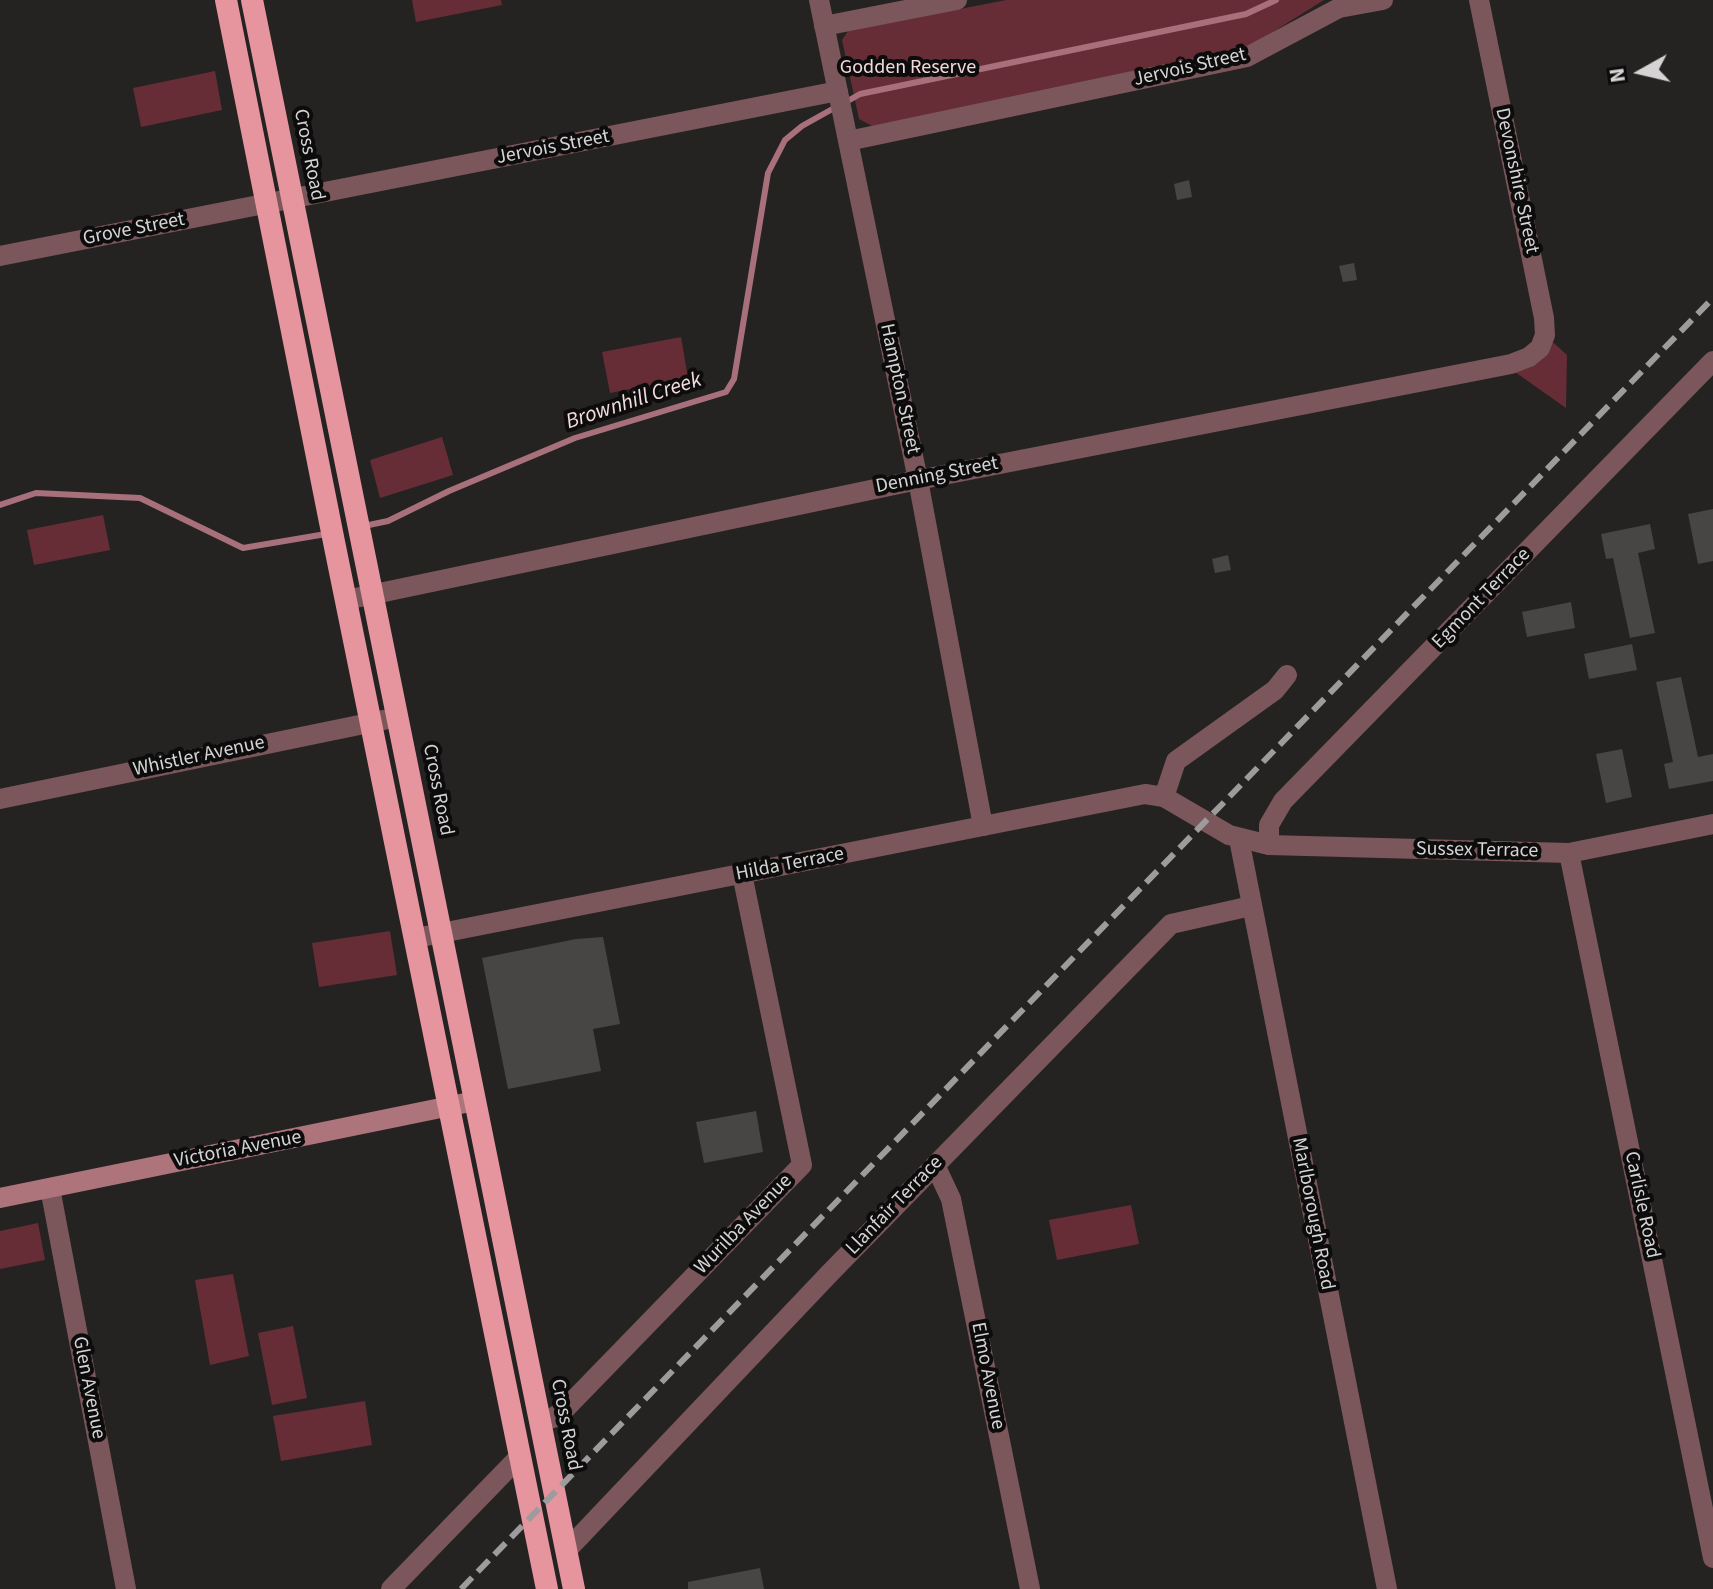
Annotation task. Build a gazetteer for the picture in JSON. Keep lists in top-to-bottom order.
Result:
{
  "streets": {
    "highway": ["Cross Road"],
    "main road": ["Victoria Avenue"],
    "street": [
      "Jervois Street",
      "Devonshire Street",
      "Grove Street",
      "Hampton Street",
      "Denning Street",
      "Egmont Terrace",
      "Whistler Avenue",
      "Sussex Terrace",
      "Hilda Terrace",
      "Carlisle Road",
      "Llanfair Terrace",
      "Marlborough Road",
      "Wurilba Avenue",
      "Elmo Avenue",
      "Glen Avenue"
    ]
  },
  "crossings": [
    ["Jervois Street", "Cross Road"],
    ["Jervois Street", "Grove Street"],
    ["Jervois Street", "Hampton Street"],
    ["Cross Road", "Denning Street"],
    ["Cross Road", "Whistler Avenue"],
    ["Cross Road", "Hilda Terrace"],
    ["Cross Road", "Victoria Avenue"],
    ["Cross Road", "Llanfair Terrace"],
    ["Cross Road", "Wurilba Avenue"],
    ["Devonshire Street", "Denning Street"],
    ["Hampton Street", "Denning Street"],
    ["Hampton Street", "Hilda Terrace"],
    ["Egmont Terrace", "Sussex Terrace"],
    ["Sussex Terrace", "Hilda Terrace"],
    ["Sussex Terrace", "Carlisle Road"],
    ["Sussex Terrace", "Marlborough Road"],
    ["Hilda Terrace", "Marlborough Road"],
    ["Hilda Terrace", "Wurilba Avenue"],
    ["Victoria Avenue", "Glen Avenue"],
    ["Llanfair Terrace", "Marlborough Road"],
    ["Llanfair Terrace", "Elmo Avenue"]
  ],
  "water": ["Brownhill Creek"],
  "parks": ["Godden Reserve"],
  "north": "left"
}
